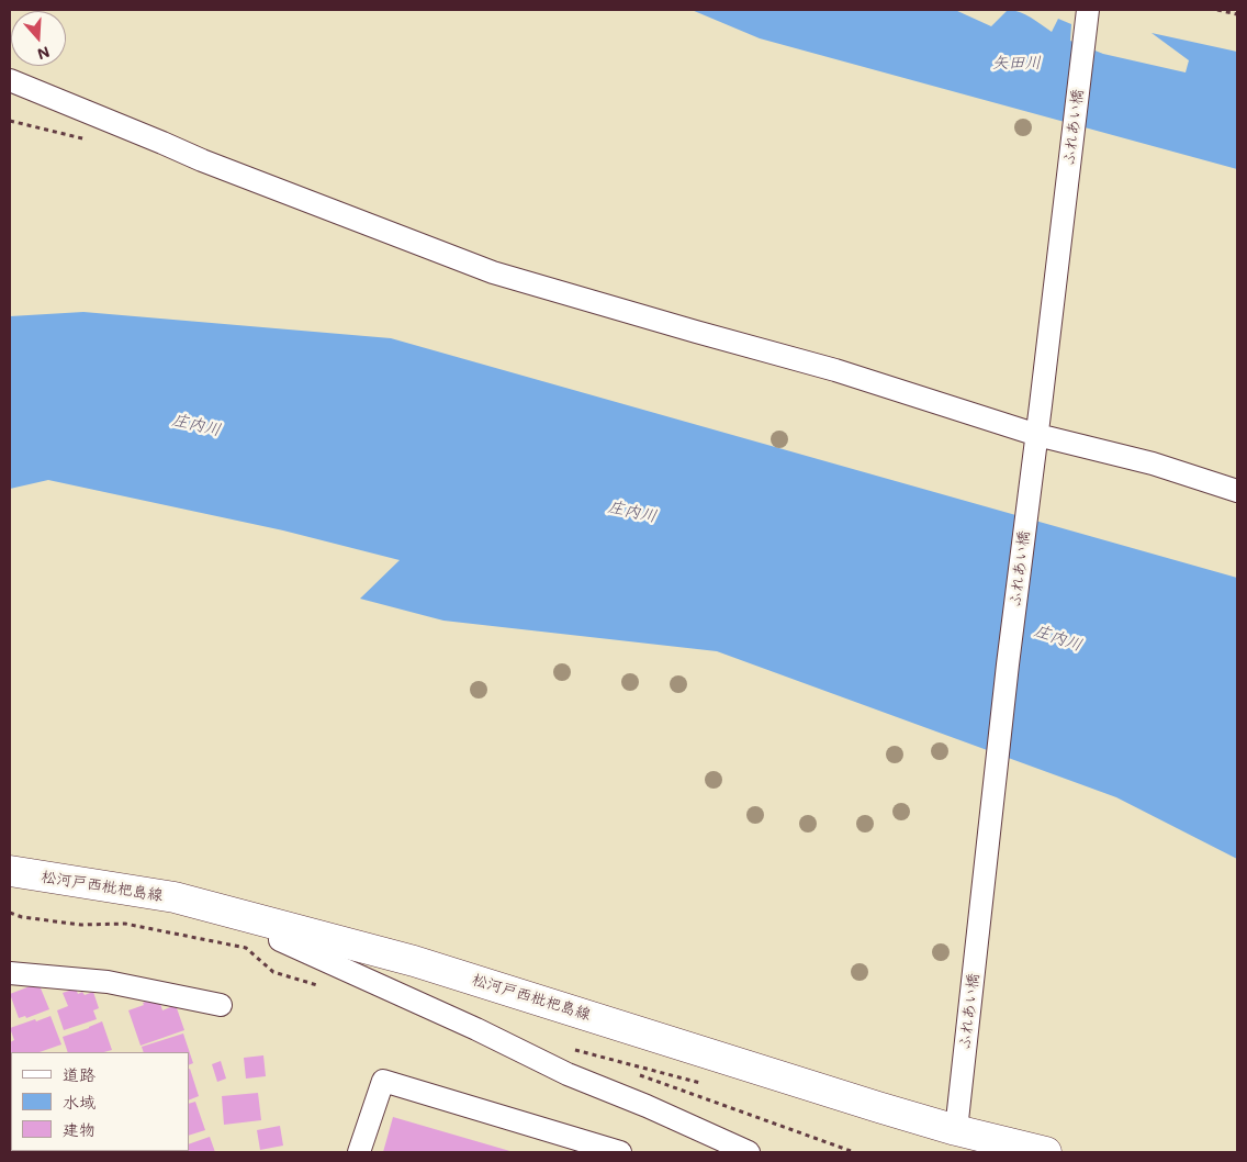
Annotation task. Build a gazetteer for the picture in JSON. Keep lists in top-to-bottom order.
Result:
{
  "streets": {
    "main road": ["松河戸西枇杷島線"],
    "street": ["ふれあい橋"]
  },
  "crossings": [
    ["ふれあい橋", "松河戸西枇杷島線"]
  ],
  "water": ["矢田川", "庄内川"],
  "legend": ["道路", "水域", "建物"],
  "north": "bottom"
}
